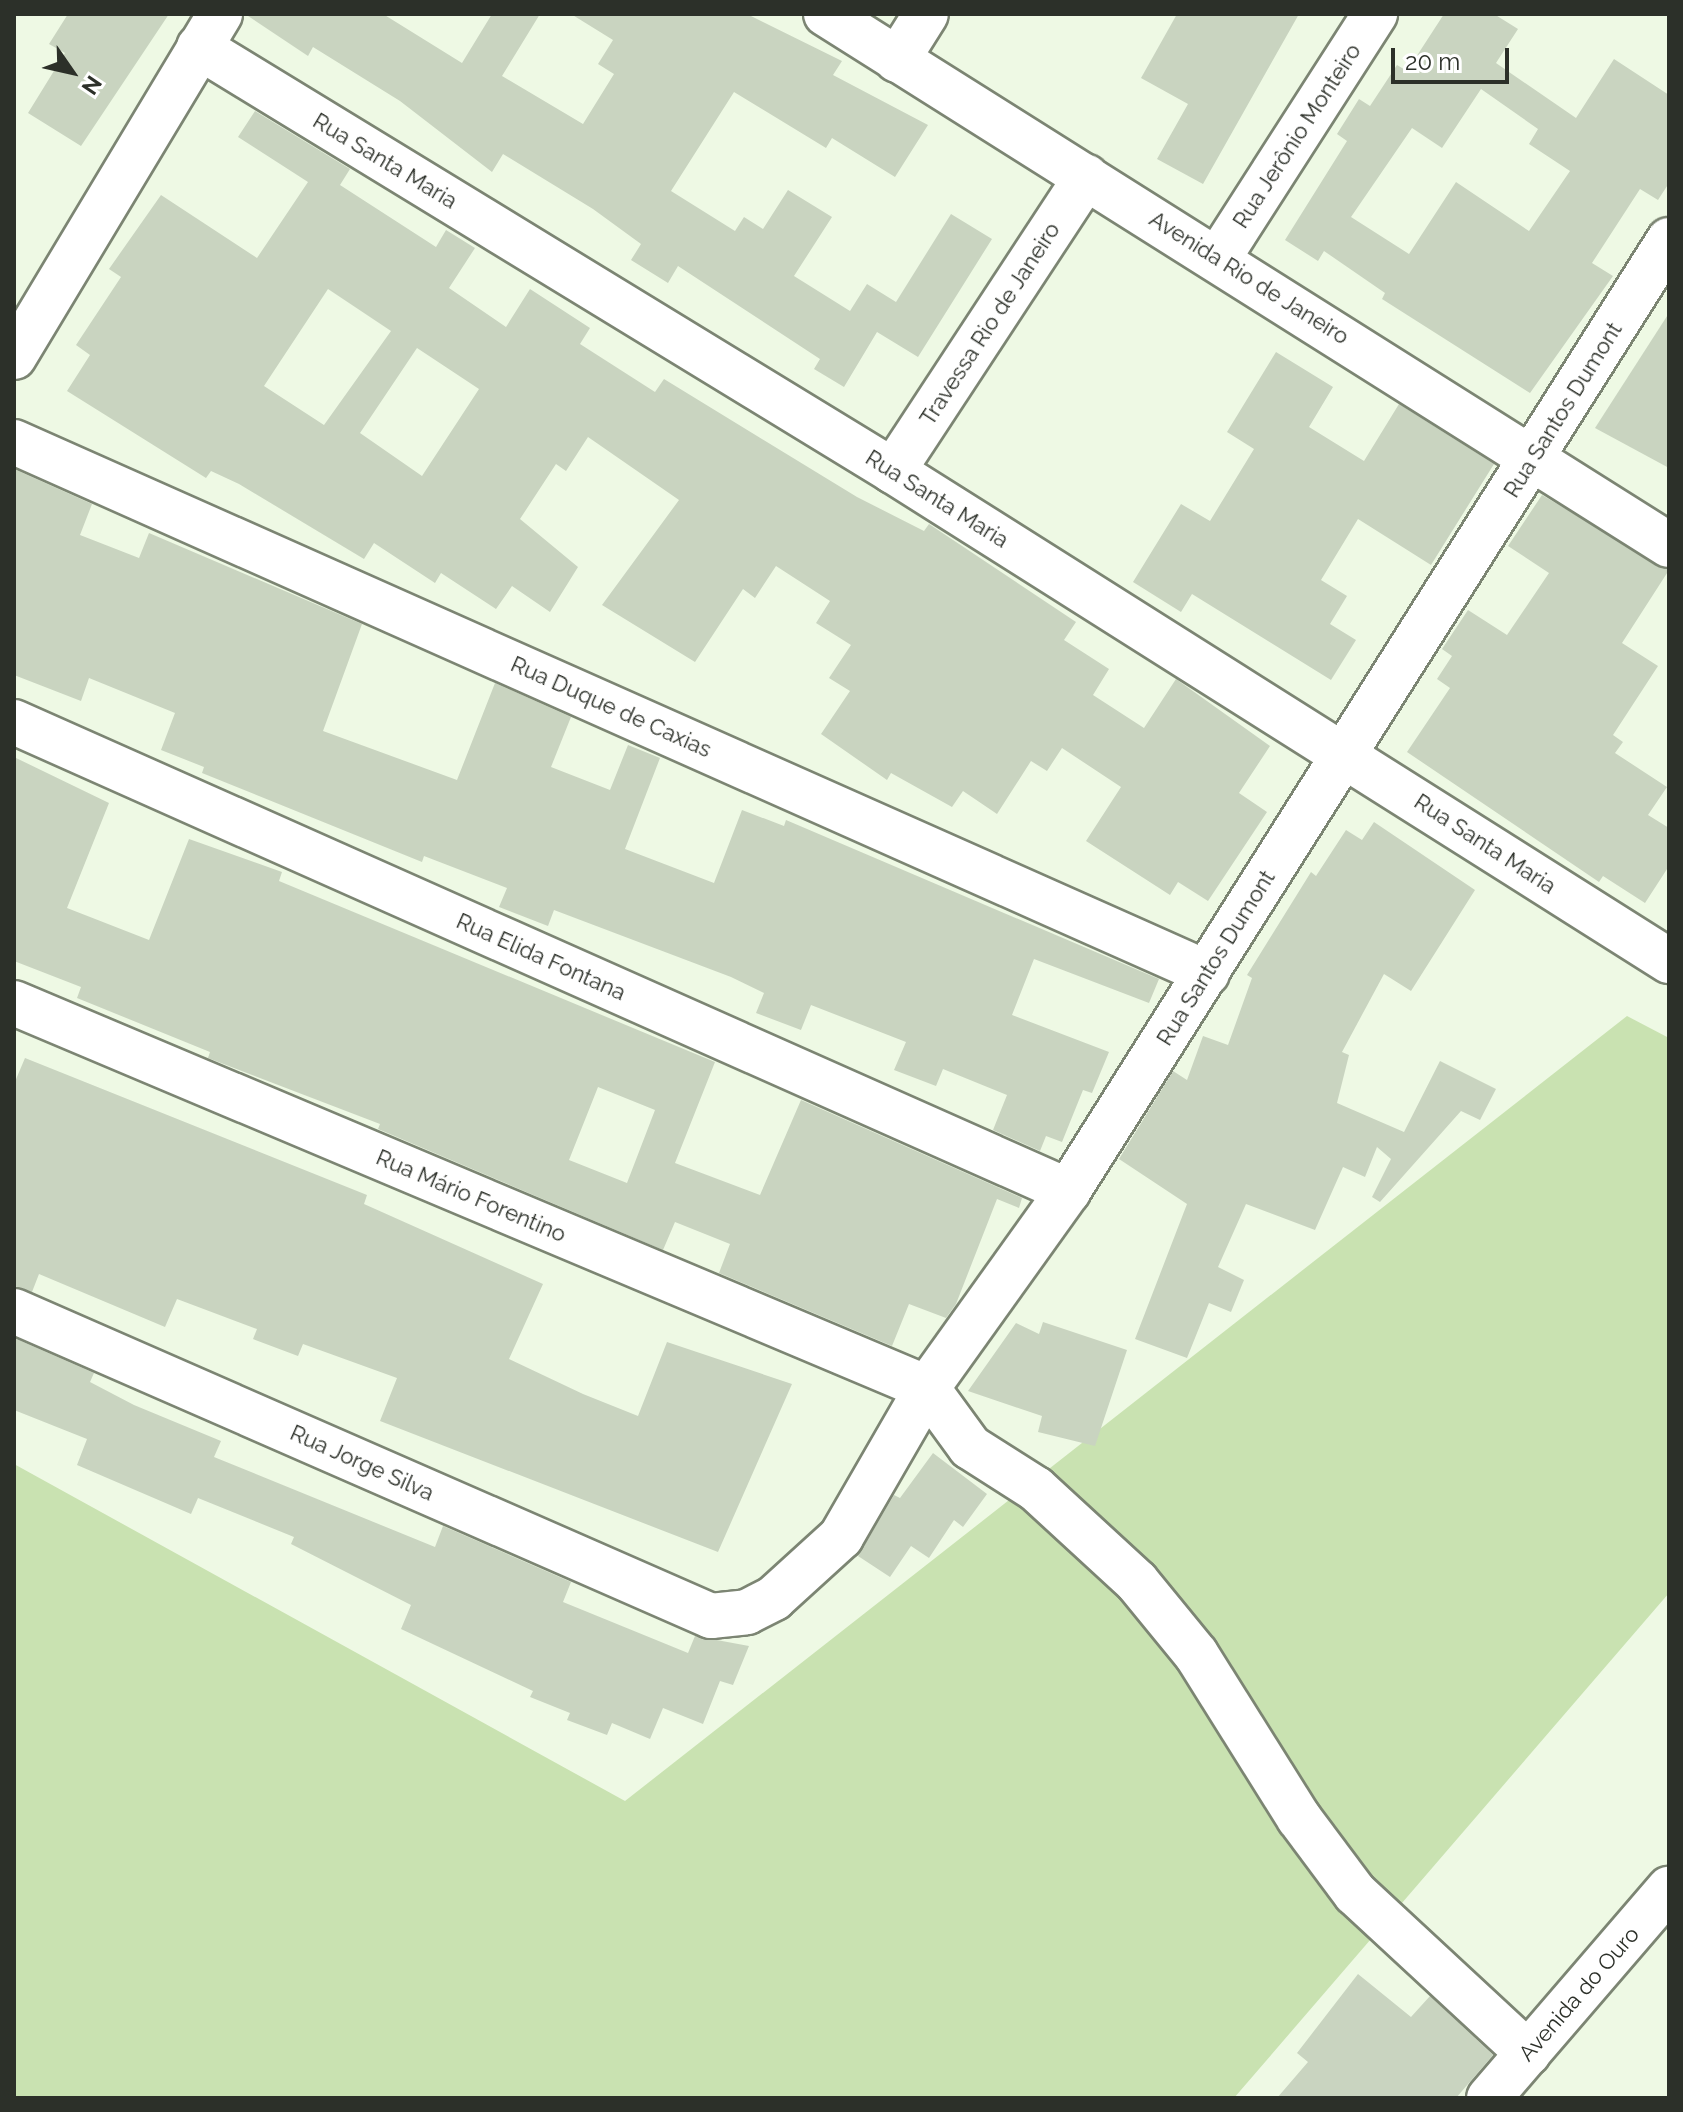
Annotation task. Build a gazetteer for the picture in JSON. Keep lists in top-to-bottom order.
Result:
{
  "streets": {
    "street": [
      "Rua Jerônio Monteiro",
      "Rua Santa Maria",
      "Avenida Rio de Janeiro",
      "Travessa Rio de Janeiro",
      "Rua Santos Dumont",
      "Rua Duque de Caxias",
      "Rua Elida Fontana",
      "Rua Mário Forentino",
      "Rua Jorge Silva",
      "Avenida do Ouro"
    ]
  },
  "crossings": [
    ["Rua Jerônio Monteiro", "Avenida Rio de Janeiro"],
    ["Rua Santa Maria", "Travessa Rio de Janeiro"],
    ["Rua Santa Maria", "Rua Santos Dumont"],
    ["Avenida Rio de Janeiro", "Travessa Rio de Janeiro"],
    ["Avenida Rio de Janeiro", "Rua Santos Dumont"],
    ["Rua Santos Dumont", "Rua Duque de Caxias"],
    ["Rua Santos Dumont", "Rua Elida Fontana"],
    ["Rua Santos Dumont", "Rua Mário Forentino"],
    ["Rua Santos Dumont", "Rua Jorge Silva"]
  ],
  "scale_bar": "20 m",
  "north": "bottom right"
}
